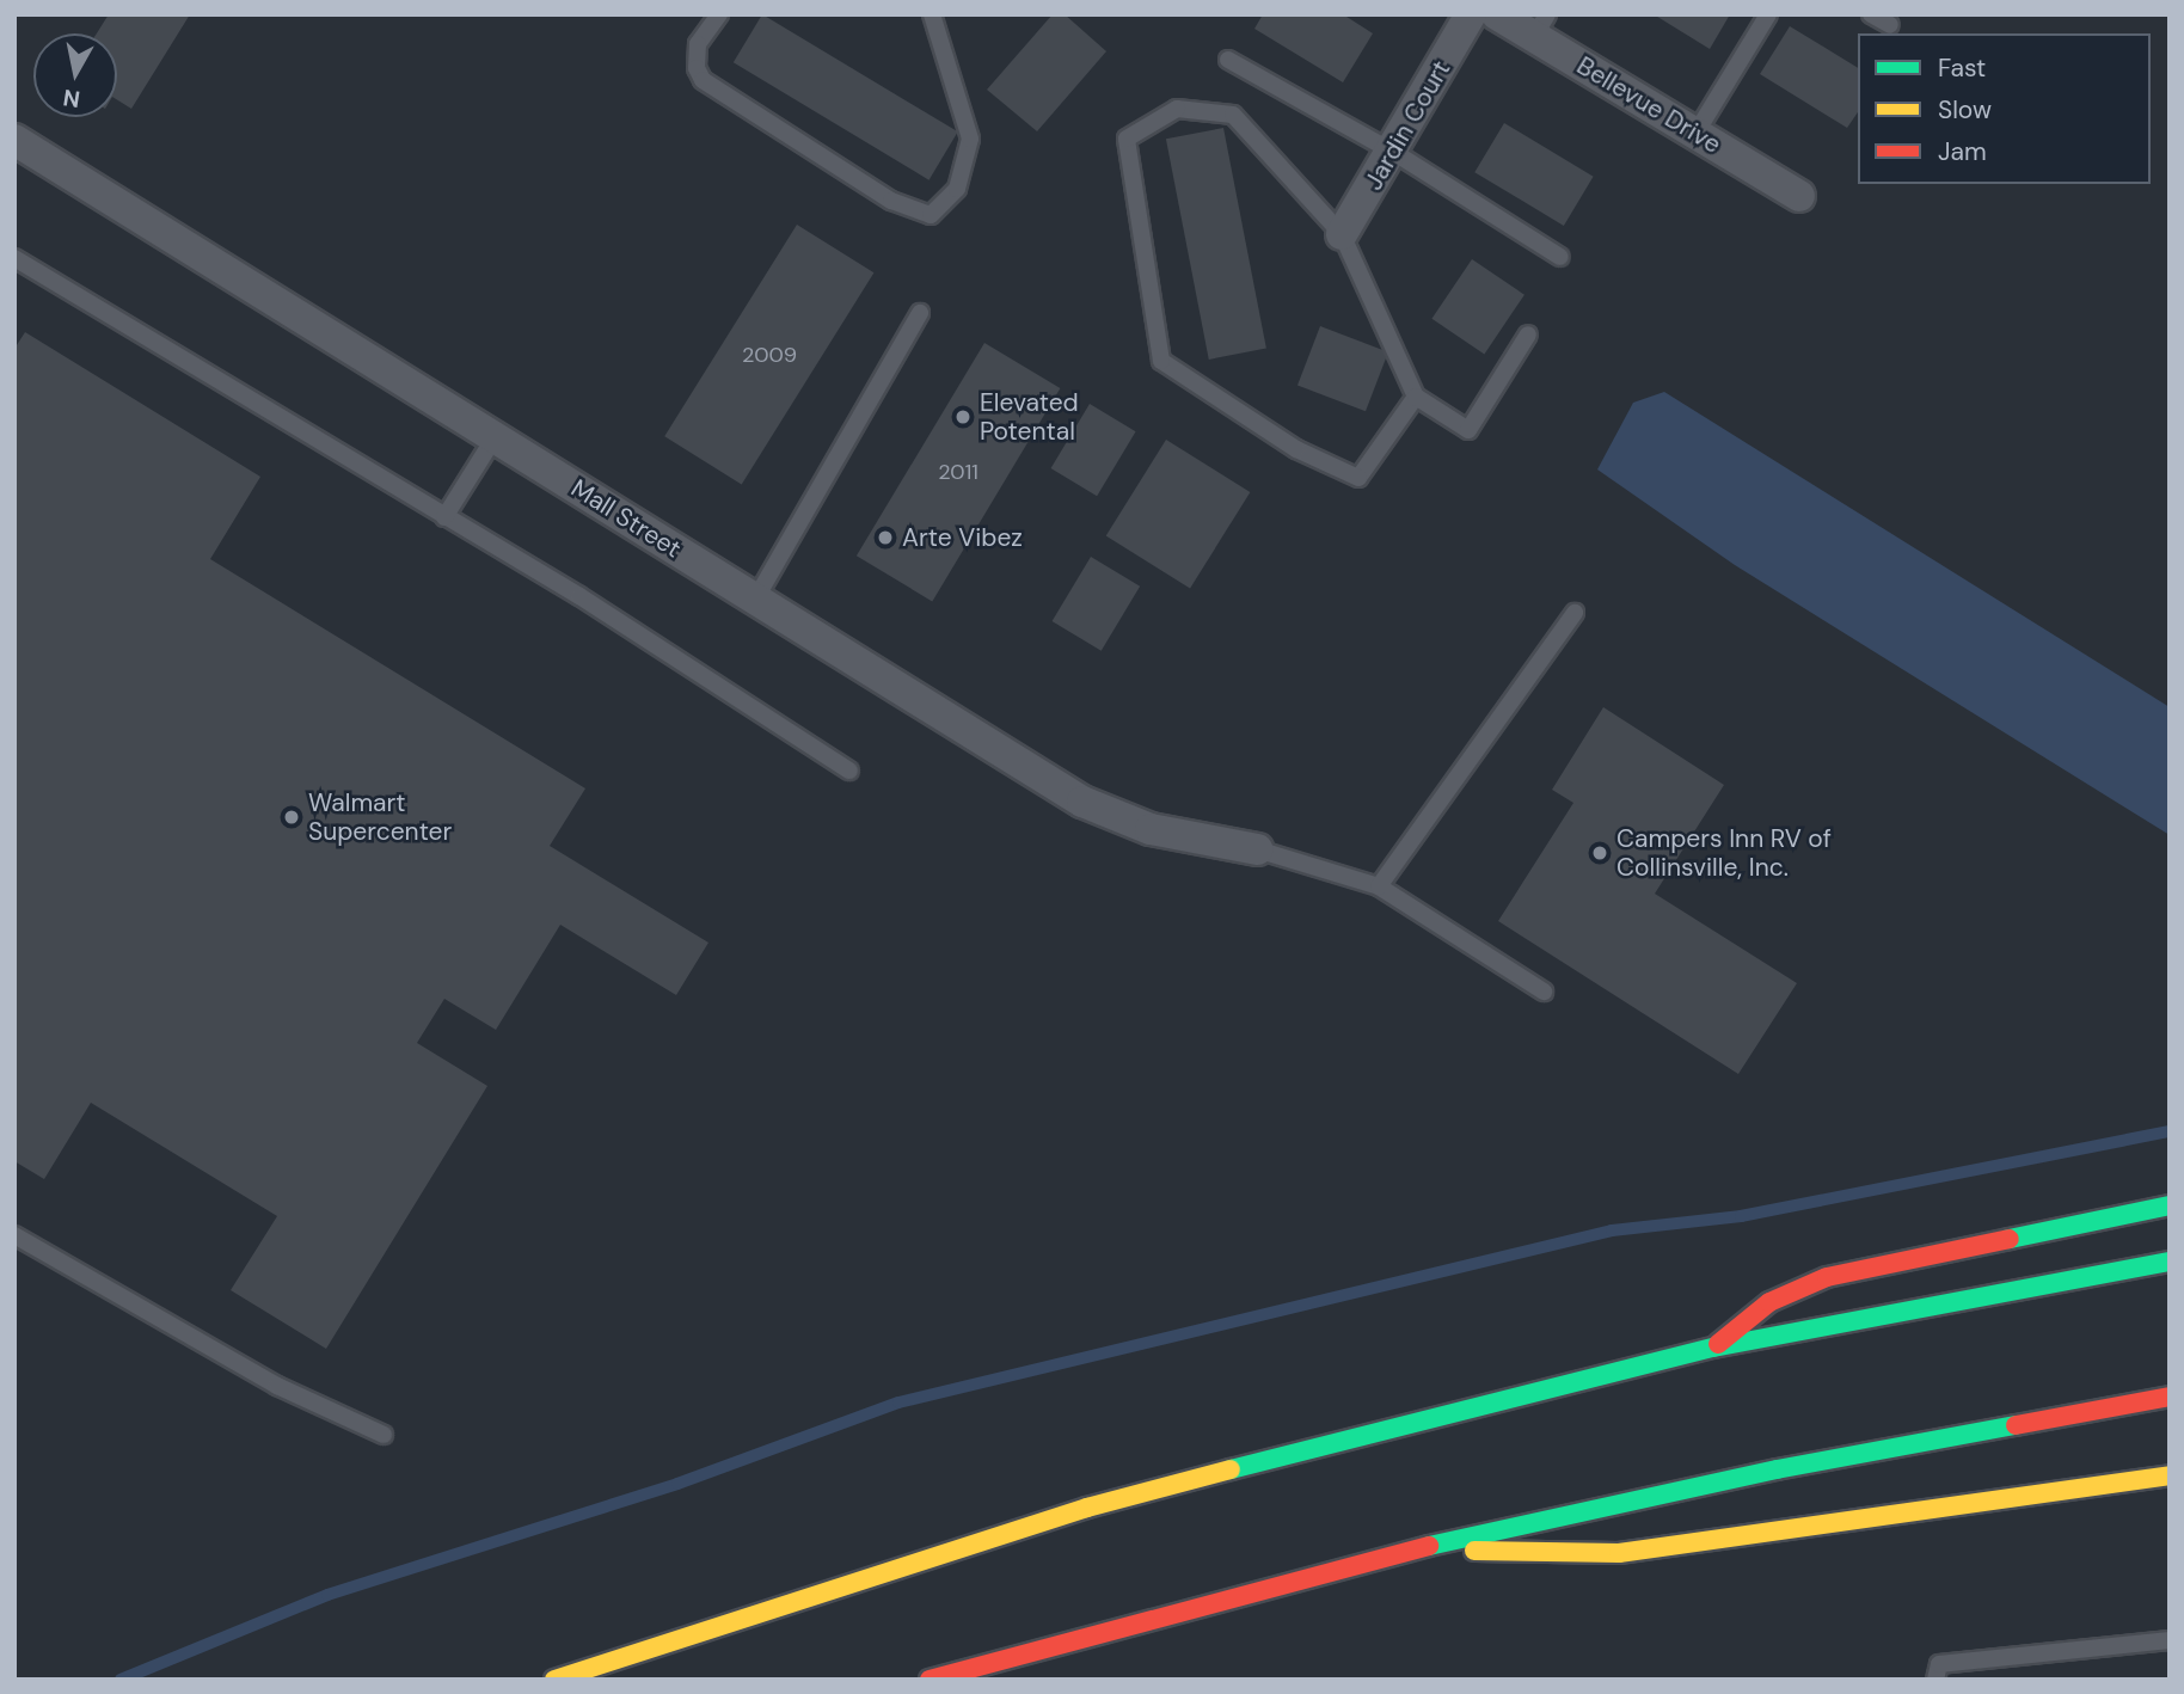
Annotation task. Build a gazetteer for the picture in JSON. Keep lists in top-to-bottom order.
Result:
{
  "streets": {
    "street": ["Bellevue Drive", "Jardin Court", "Mall Street"]
  },
  "places": [
    "Elevated Potental",
    "Arte Vibez",
    "Walmart Supercenter",
    "Campers Inn RV of Collinsville, Inc."
  ],
  "house_numbers": ["2009", "2011"],
  "legend": ["Fast", "Slow", "Jam"],
  "north": "bottom"
}
